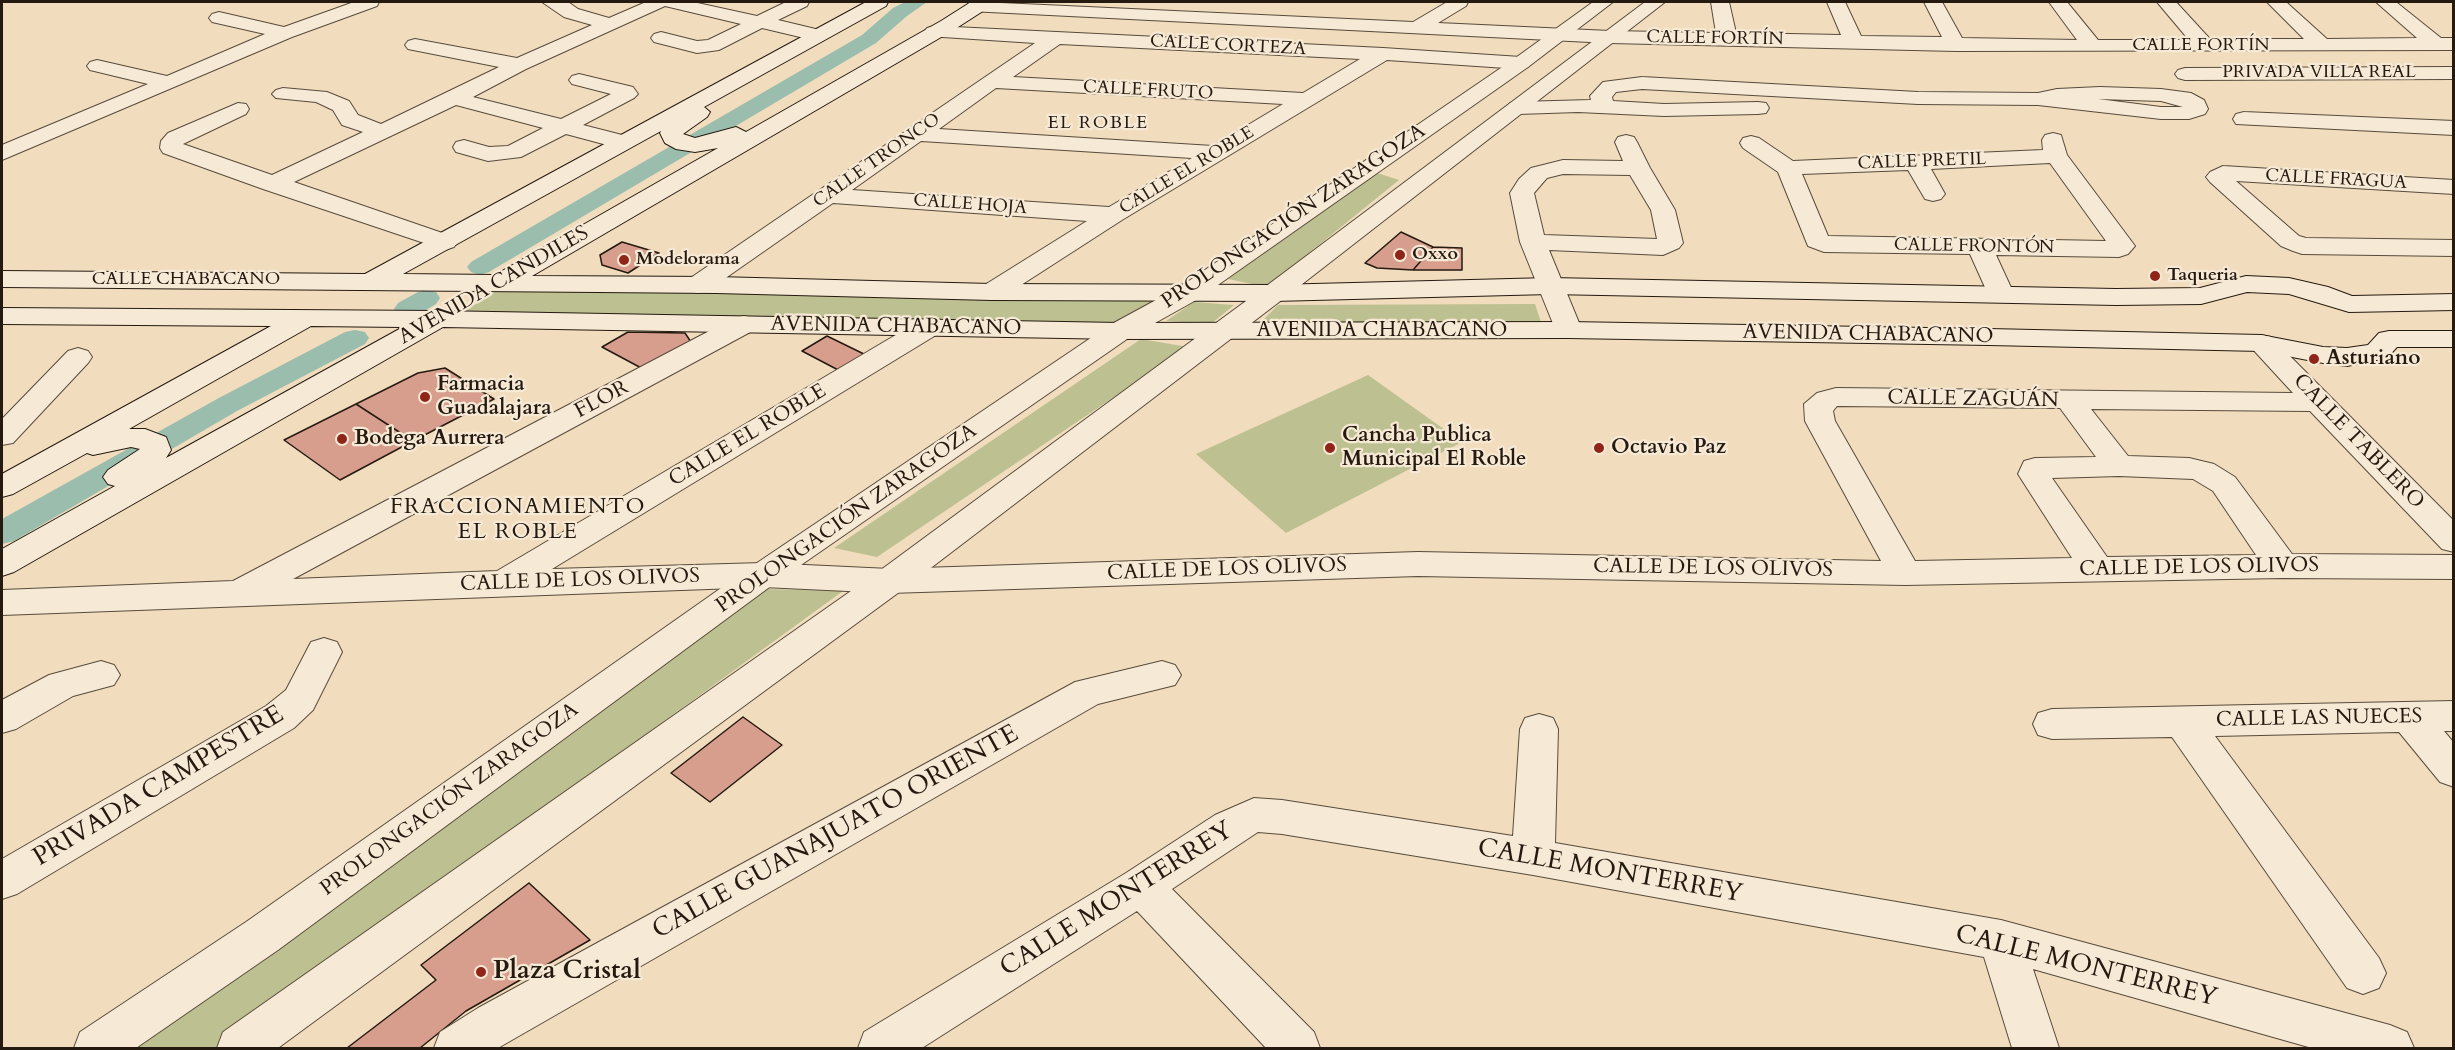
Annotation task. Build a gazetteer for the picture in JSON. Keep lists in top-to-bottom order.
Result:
{
  "streets": {
    "street": [
      "CALLE FORTÍN",
      "CALLE CORTEZA",
      "PRIVADA VILLA REAL",
      "CALLE FRUTO",
      "CALLE TRONCO",
      "CALLE PRETIL",
      "CALLE EL ROBLE",
      "CALLE FRAGUA",
      "CALLE HOJA",
      "PROLONGACIÓN ZARAGOZA",
      "CALLE FRONTÓN",
      "CALLE CHABACANO",
      "AVENIDA CANDILES",
      "AVENIDA CHABACANO",
      "FLOR",
      "CALLE ZAGUÁN",
      "CALLE TABLERO",
      "CALLE DE LOS OLIVOS",
      "CALLE LAS NUECES",
      "PRIVADA CAMPESTRE",
      "CALLE GUANAJUATO ORIENTE",
      "CALLE MONTERREY"
    ]
  },
  "crossings": [
    ["CALLE FORTÍN", "PROLONGACIÓN ZARAGOZA"],
    ["CALLE FORTÍN", "AVENIDA CANDILES"],
    ["CALLE CORTEZA", "CALLE TRONCO"],
    ["CALLE CORTEZA", "CALLE EL ROBLE"],
    ["CALLE CORTEZA", "PROLONGACIÓN ZARAGOZA"],
    ["CALLE CORTEZA", "AVENIDA CANDILES"],
    ["CALLE FRUTO", "CALLE TRONCO"],
    ["CALLE FRUTO", "CALLE EL ROBLE"],
    ["CALLE TRONCO", "CALLE HOJA"],
    ["CALLE TRONCO", "AVENIDA CHABACANO"],
    ["CALLE PRETIL", "CALLE FRONTÓN"],
    ["CALLE EL ROBLE", "CALLE HOJA"],
    ["CALLE EL ROBLE", "AVENIDA CHABACANO"],
    ["CALLE EL ROBLE", "CALLE DE LOS OLIVOS"],
    ["PROLONGACIÓN ZARAGOZA", "AVENIDA CHABACANO"],
    ["PROLONGACIÓN ZARAGOZA", "CALLE DE LOS OLIVOS"],
    ["CALLE CHABACANO", "AVENIDA CHABACANO"],
    ["AVENIDA CANDILES", "AVENIDA CHABACANO"],
    ["AVENIDA CHABACANO", "FLOR"],
    ["AVENIDA CHABACANO", "CALLE TABLERO"],
    ["FLOR", "CALLE DE LOS OLIVOS"],
    ["CALLE ZAGUÁN", "CALLE TABLERO"],
    ["CALLE ZAGUÁN", "CALLE DE LOS OLIVOS"]
  ],
  "districts": ["EL ROBLE", "FRACCIONAMIENTO EL ROBLE"],
  "places": [
    "Oxxo",
    "Modelorama",
    "Taqueria",
    "Asturiano",
    "Farmacia Guadalajara",
    "Bodega Aurrera",
    "Cancha Publica Municipal El Roble",
    "Octavio Paz",
    "Plaza Cristal"
  ]
}
